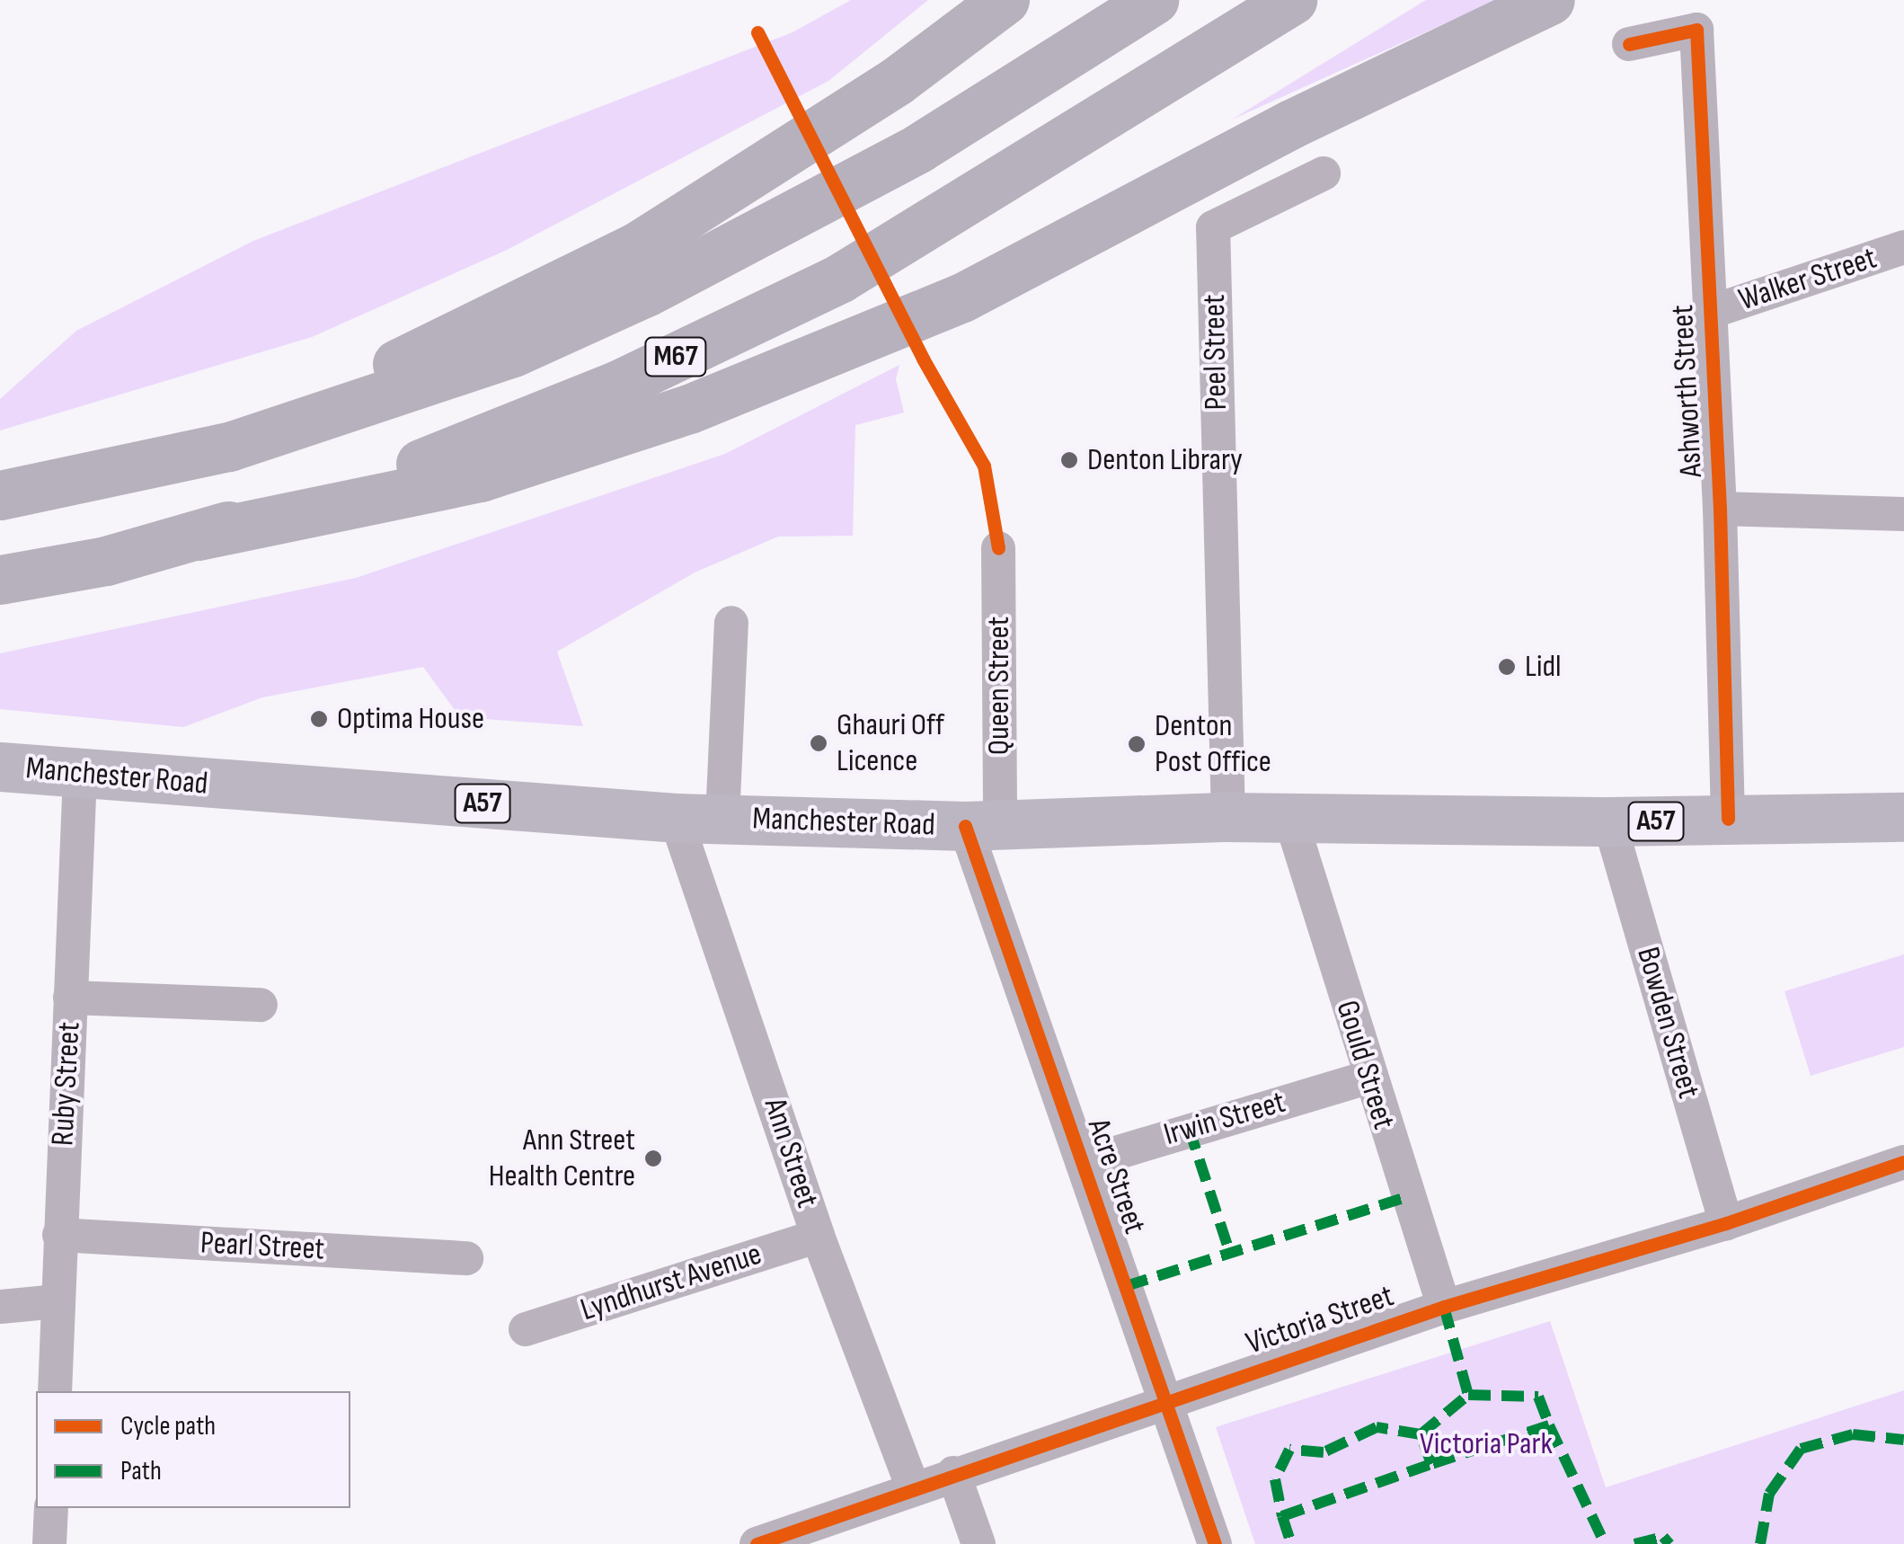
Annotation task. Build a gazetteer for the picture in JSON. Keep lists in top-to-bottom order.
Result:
{
  "streets": {
    "highway": ["M67"],
    "main road": ["Manchester Road", "A57"],
    "street": [
      "Walker Street",
      "Peel Street",
      "Ashworth Street",
      "Queen Street",
      "Bowden Street",
      "Gould Street",
      "Ruby Street",
      "Irwin Street",
      "Ann Street",
      "Acre Street",
      "Pearl Street",
      "Lyndhurst Avenue",
      "Victoria Street"
    ]
  },
  "crossings": [
    ["Walker Street", "Ashworth Street"],
    ["Peel Street", "Manchester Road"],
    ["Ashworth Street", "Manchester Road"],
    ["Queen Street", "Manchester Road"],
    ["Queen Street", "Acre Street"],
    ["Manchester Road", "Bowden Street"],
    ["Manchester Road", "Gould Street"],
    ["Manchester Road", "Ruby Street"],
    ["Manchester Road", "Ann Street"],
    ["Manchester Road", "Acre Street"],
    ["Bowden Street", "Victoria Street"],
    ["Gould Street", "Irwin Street"],
    ["Gould Street", "Victoria Street"],
    ["Ruby Street", "Pearl Street"],
    ["Irwin Street", "Acre Street"],
    ["Ann Street", "Lyndhurst Avenue"],
    ["Ann Street", "Victoria Street"],
    ["Acre Street", "Victoria Street"]
  ],
  "parks": ["Victoria Park"],
  "places": [
    "Denton Library",
    "Lidl",
    "Optima House",
    "Ghauri Off Licence",
    "Denton Post Office",
    "Ann Street Health Centre"
  ],
  "legend": ["Cycle path", "Path"]
}
